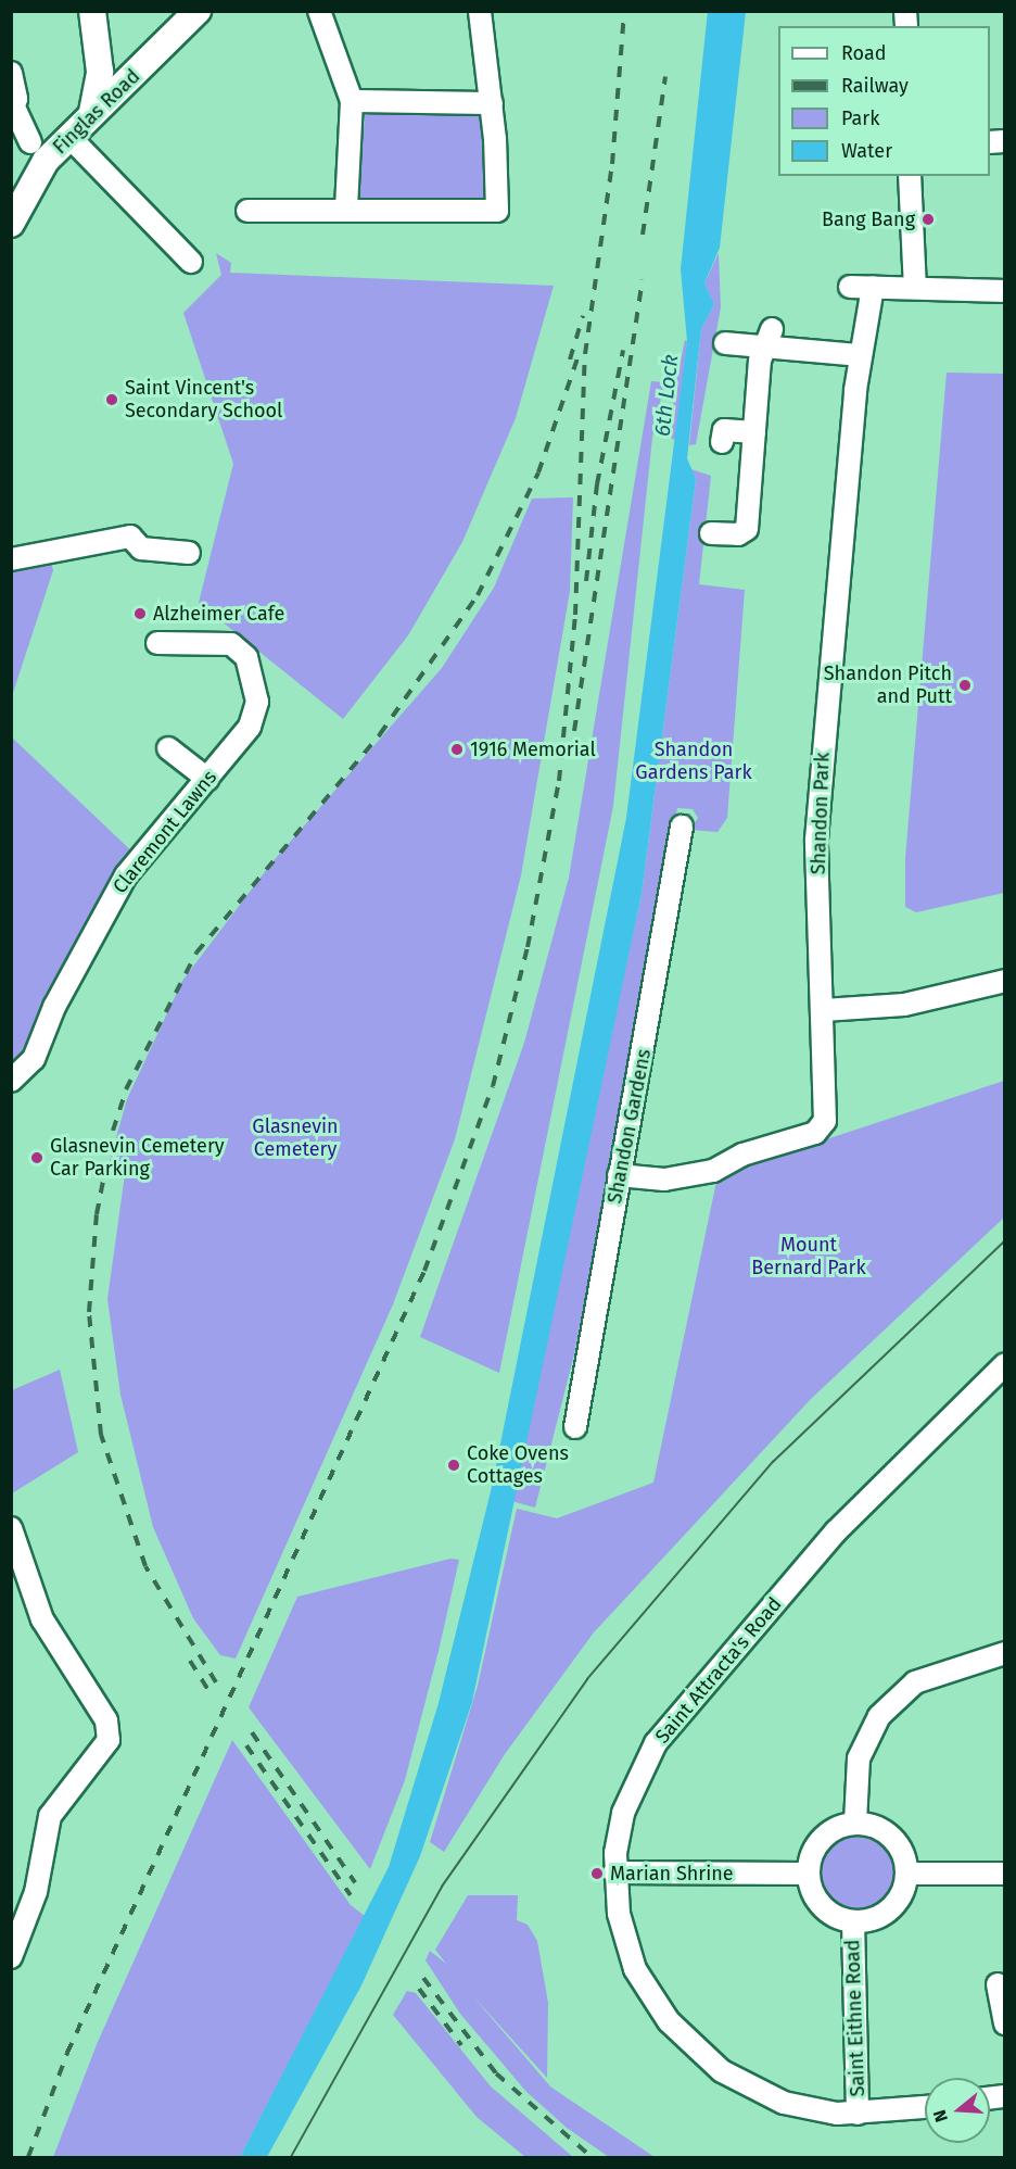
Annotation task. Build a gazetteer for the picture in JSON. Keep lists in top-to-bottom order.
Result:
{
  "streets": {
    "main road": ["Finglas Road"],
    "street": [
      "Shandon Park",
      "Claremont Lawns",
      "Shandon Gardens",
      "Saint Attracta's Road",
      "Saint Eithne Road"
    ]
  },
  "crossings": [
    ["Shandon Park", "Shandon Gardens"],
    ["Saint Attracta's Road", "Saint Eithne Road"]
  ],
  "water": ["6th Lock"],
  "parks": ["Shandon Gardens Park", "Glasnevin Cemetery", "Mount Bernard Park"],
  "places": [
    "Bang Bang",
    "Saint Vincent's Secondary School",
    "Alzheimer Cafe",
    "Shandon Pitch and Putt",
    "1916 Memorial",
    "Glasnevin Cemetery Car Parking",
    "Coke Ovens Cottages",
    "Marian Shrine"
  ],
  "legend": [
    "Road",
    "Railway",
    "Park",
    "Water"
  ],
  "north": "left"
}
